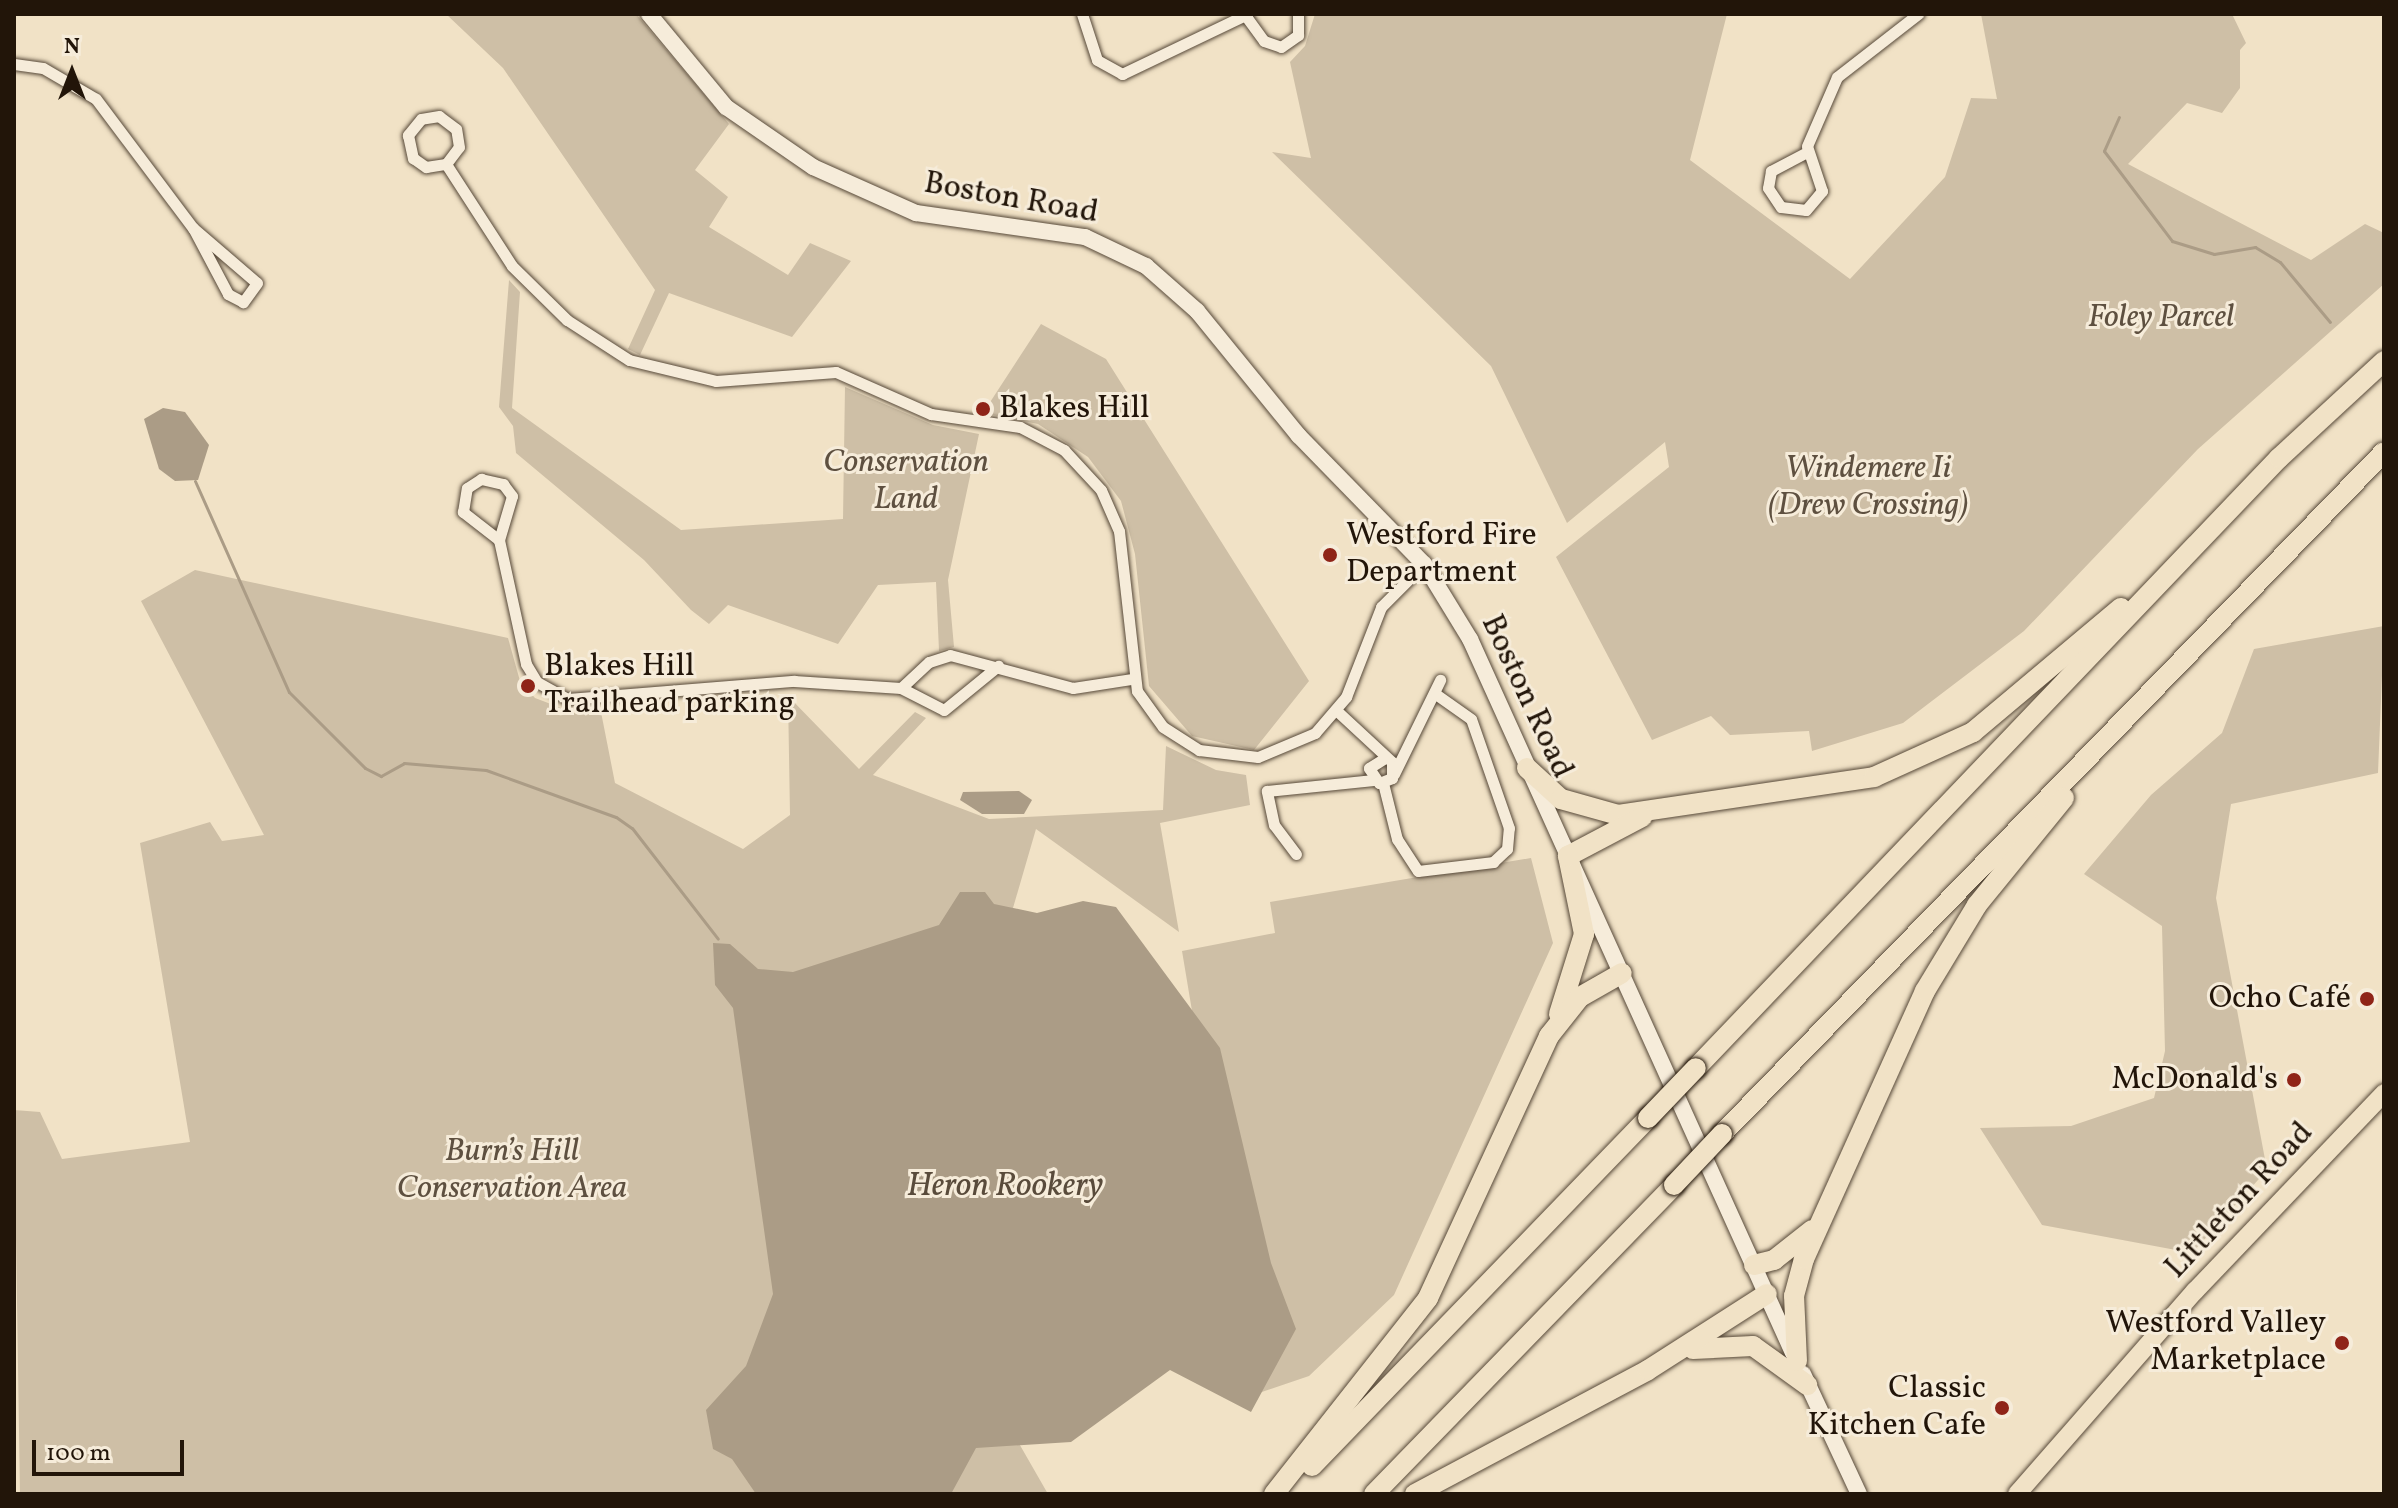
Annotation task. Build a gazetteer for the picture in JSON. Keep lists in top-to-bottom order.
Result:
{
  "streets": {
    "main road": ["Boston Road", "Littleton Road"]
  },
  "water": ["Heron Rookery"],
  "parks": [
    "Foley Parcel",
    "Conservation Land",
    "Windemere Ii (Drew Crossing)",
    "Burn’s Hill Conservation Area"
  ],
  "places": [
    "Blakes Hill",
    "Westford Fire Department",
    "Blakes Hill Trailhead parking",
    "Ocho Café",
    "McDonald's",
    "Westford Valley Marketplace",
    "Classic Kitchen Cafe"
  ],
  "scale_bar": "100 m",
  "north": "top"
}
